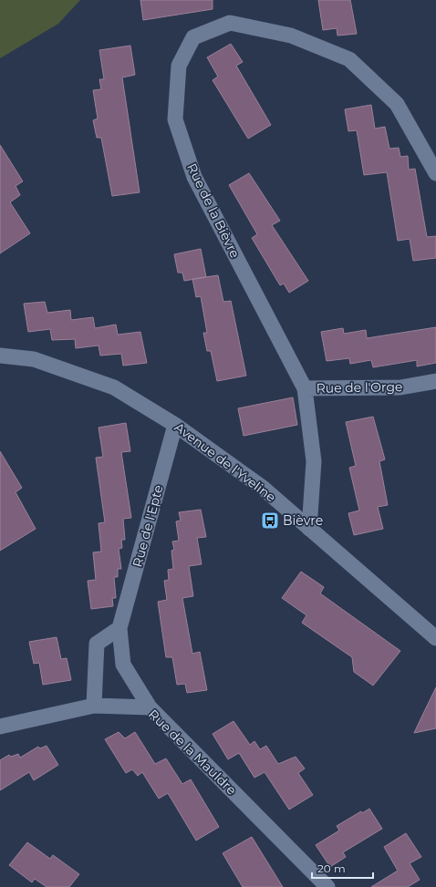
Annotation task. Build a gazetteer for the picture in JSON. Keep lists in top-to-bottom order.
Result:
{
  "streets": {
    "street": [
      "Rue de la Bièvre",
      "Rue de l'Orge",
      "Avenue de l'Yveline",
      "Rue de l'Epte",
      "Rue de la Mauldre"
    ]
  },
  "crossings": [
    ["Rue de la Bièvre", "Rue de l'Orge"],
    ["Rue de la Bièvre", "Avenue de l'Yveline"],
    ["Avenue de l'Yveline", "Rue de l'Epte"],
    ["Rue de l'Epte", "Rue de la Mauldre"]
  ],
  "places": {
    "bus stop": ["Bièvre"]
  },
  "scale_bar": "20 m"
}
